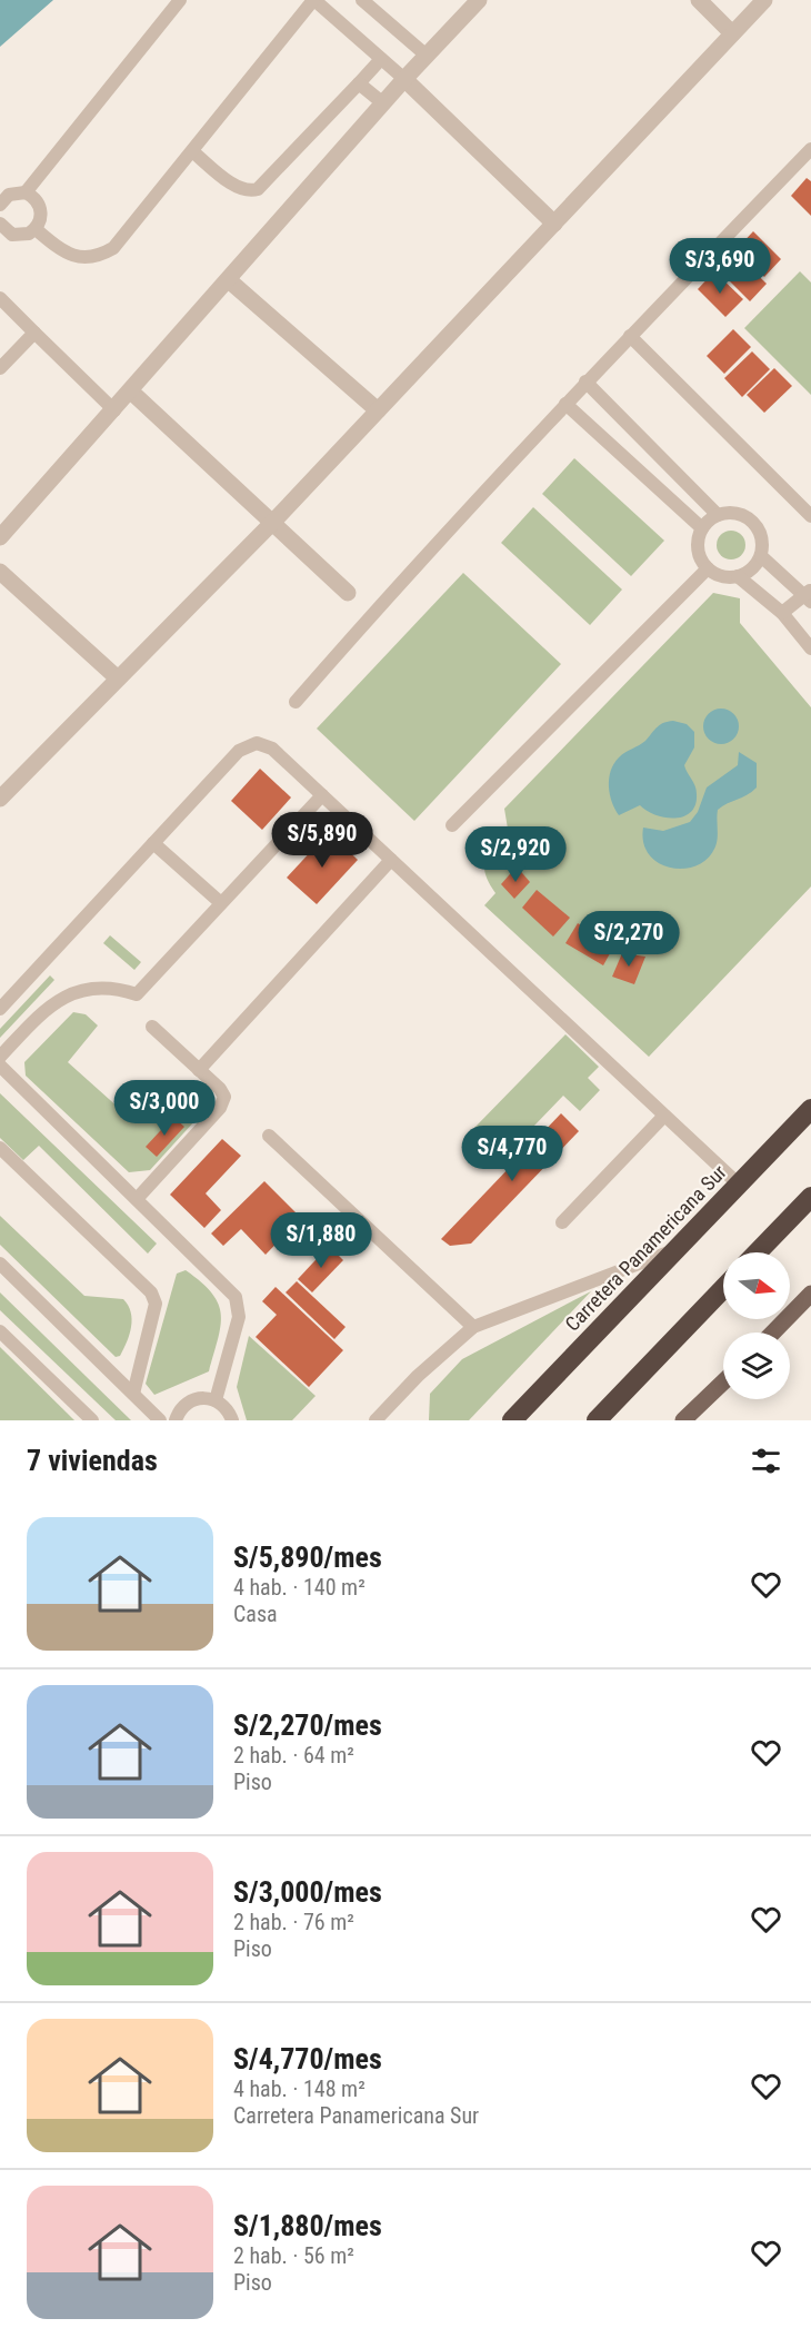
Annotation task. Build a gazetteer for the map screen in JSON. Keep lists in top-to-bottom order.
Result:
{
  "streets": {
    "highway": ["Carretera Panamericana Sur"]
  },
  "north": "right",
  "page": {
    "price": [
      "S/3,690",
      "S/5,890",
      "S/2,920",
      "S/2,270",
      "S/3,000",
      "S/4,770",
      "S/1,880"
    ],
    "heading": "7 viviendas",
    "list": [
      {
        "name": "S/5,890/mes",
        "note": "4 hab. · 140 m² · Casa"
      },
      {
        "name": "S/2,270/mes",
        "note": "2 hab. · 64 m² · Piso"
      },
      {
        "name": "S/3,000/mes",
        "note": "2 hab. · 76 m² · Piso"
      },
      {
        "name": "S/4,770/mes",
        "note": "4 hab. · 148 m² · Carretera Panamericana Sur"
      },
      {
        "name": "S/1,880/mes",
        "note": "2 hab. · 56 m² · Piso"
      }
    ]
  }
}
